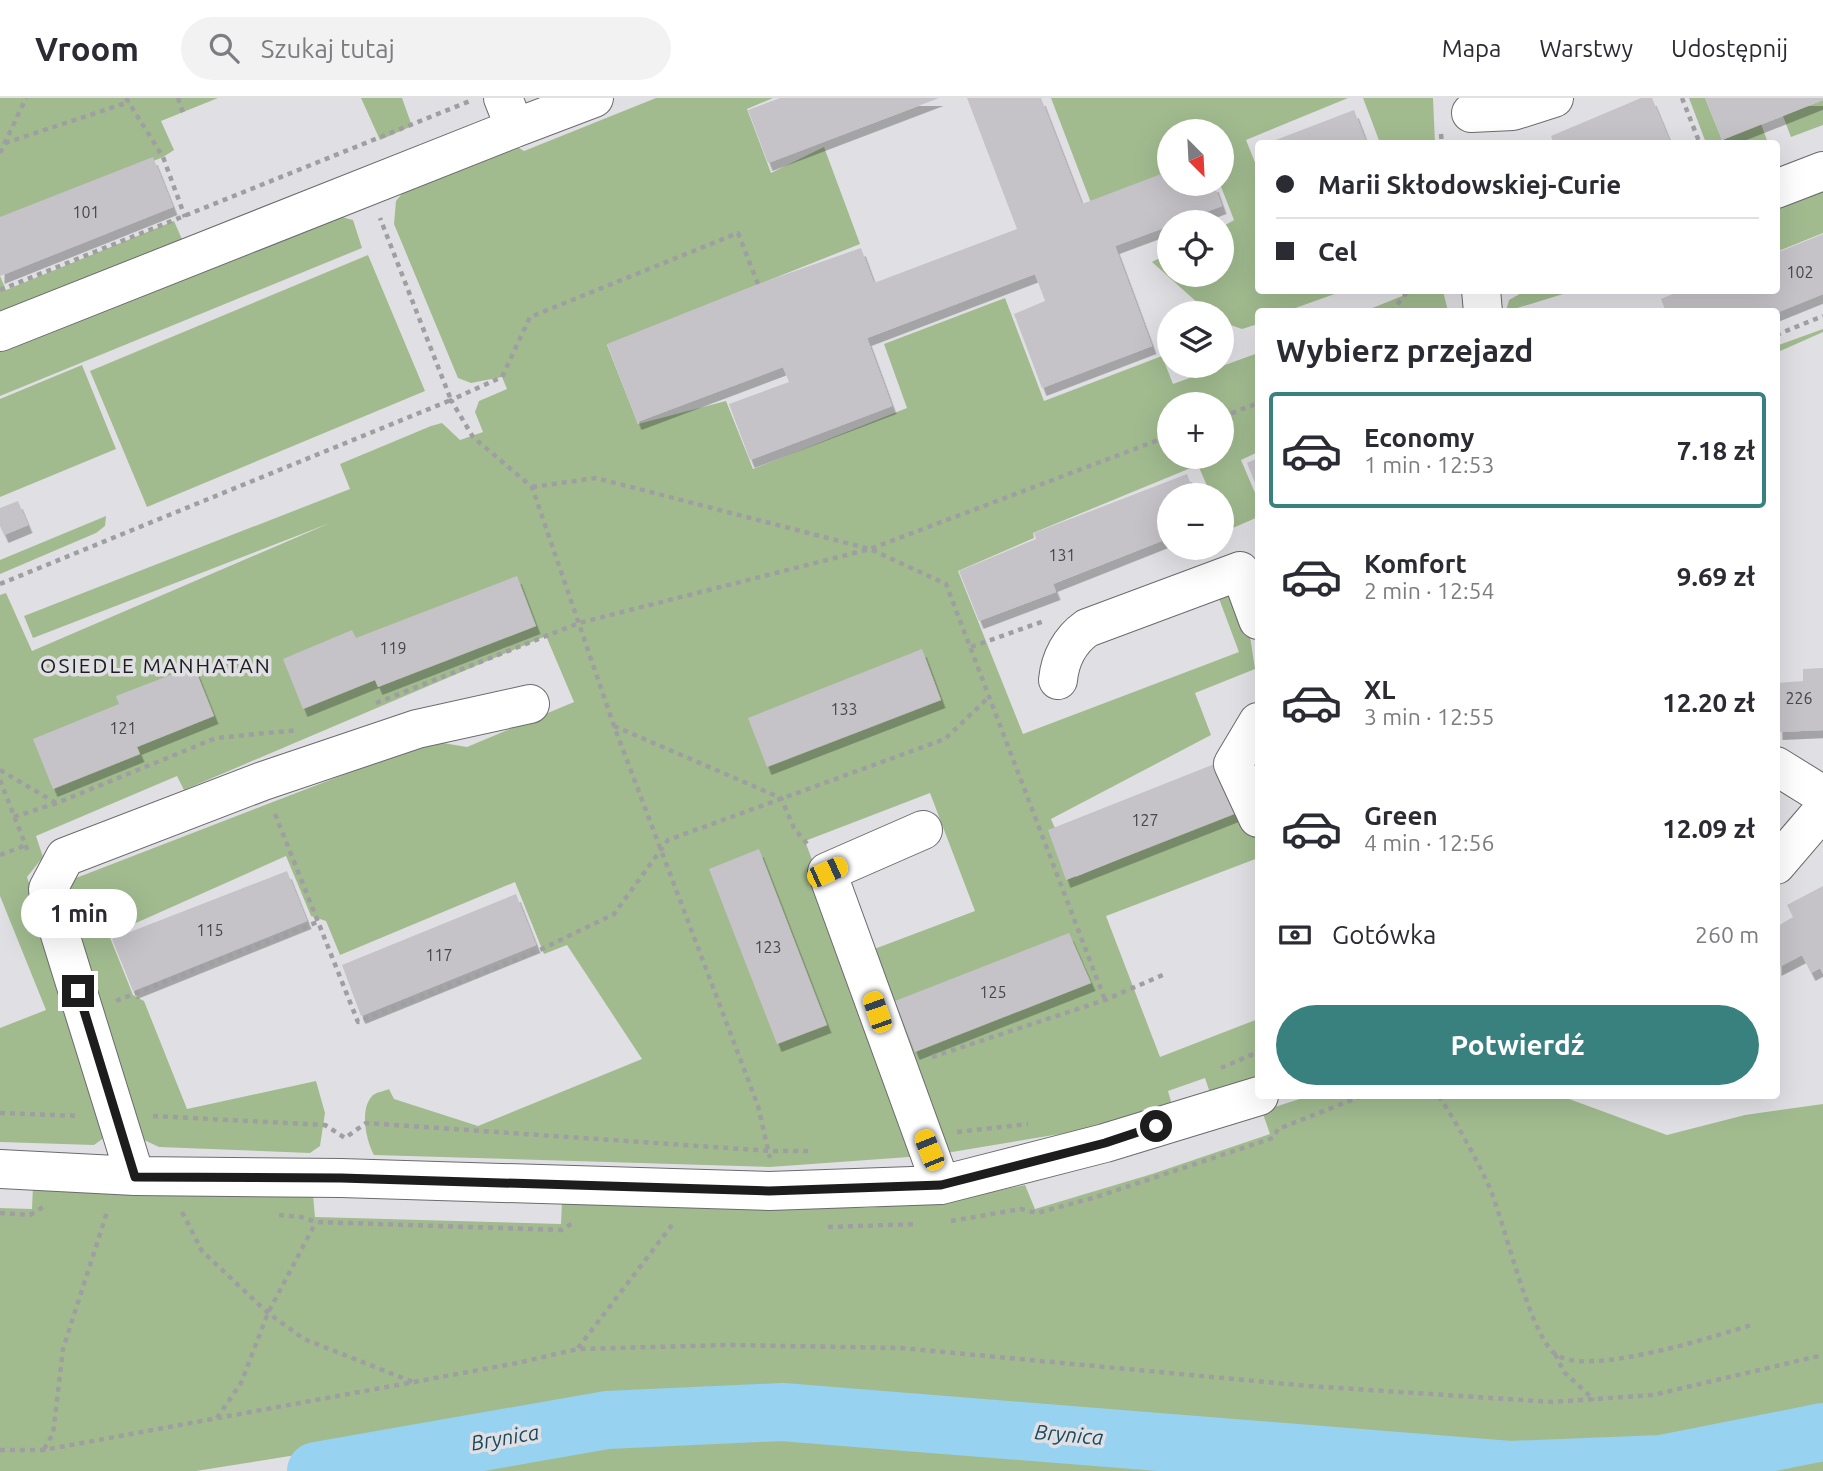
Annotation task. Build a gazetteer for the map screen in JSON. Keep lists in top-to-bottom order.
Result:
{
  "districts": ["OSIEDLE MANHATAN"],
  "water": ["Brynica"],
  "house_numbers": [
    "101",
    "102",
    "131",
    "119",
    "226",
    "133",
    "121",
    "127",
    "115",
    "123",
    "117",
    "125"
  ],
  "north": "bottom right",
  "page": {
    "header": "Vroom",
    "search": "Szukaj tutaj",
    "nav": ["Mapa", "Warstwy", "Udostępnij"],
    "map_buttons": ["+", "−"],
    "banner": ["Marii Skłodowskiej-Curie", "Cel"],
    "heading": "Wybierz przejazd",
    "list": [
      {
        "name": "Economy",
        "note": "1 min · 12:53",
        "value": "7.18 zł"
      },
      {
        "name": "Komfort",
        "note": "2 min · 12:54",
        "value": "9.69 zł"
      },
      {
        "name": "XL",
        "note": "3 min · 12:55",
        "value": "12.20 zł"
      },
      {
        "name": "Green",
        "note": "4 min · 12:56",
        "value": "12.09 zł"
      }
    ],
    "bubble": "1 min",
    "pay": ["Gotówka", "260 m"],
    "buttons": "Potwierdź"
  }
}
